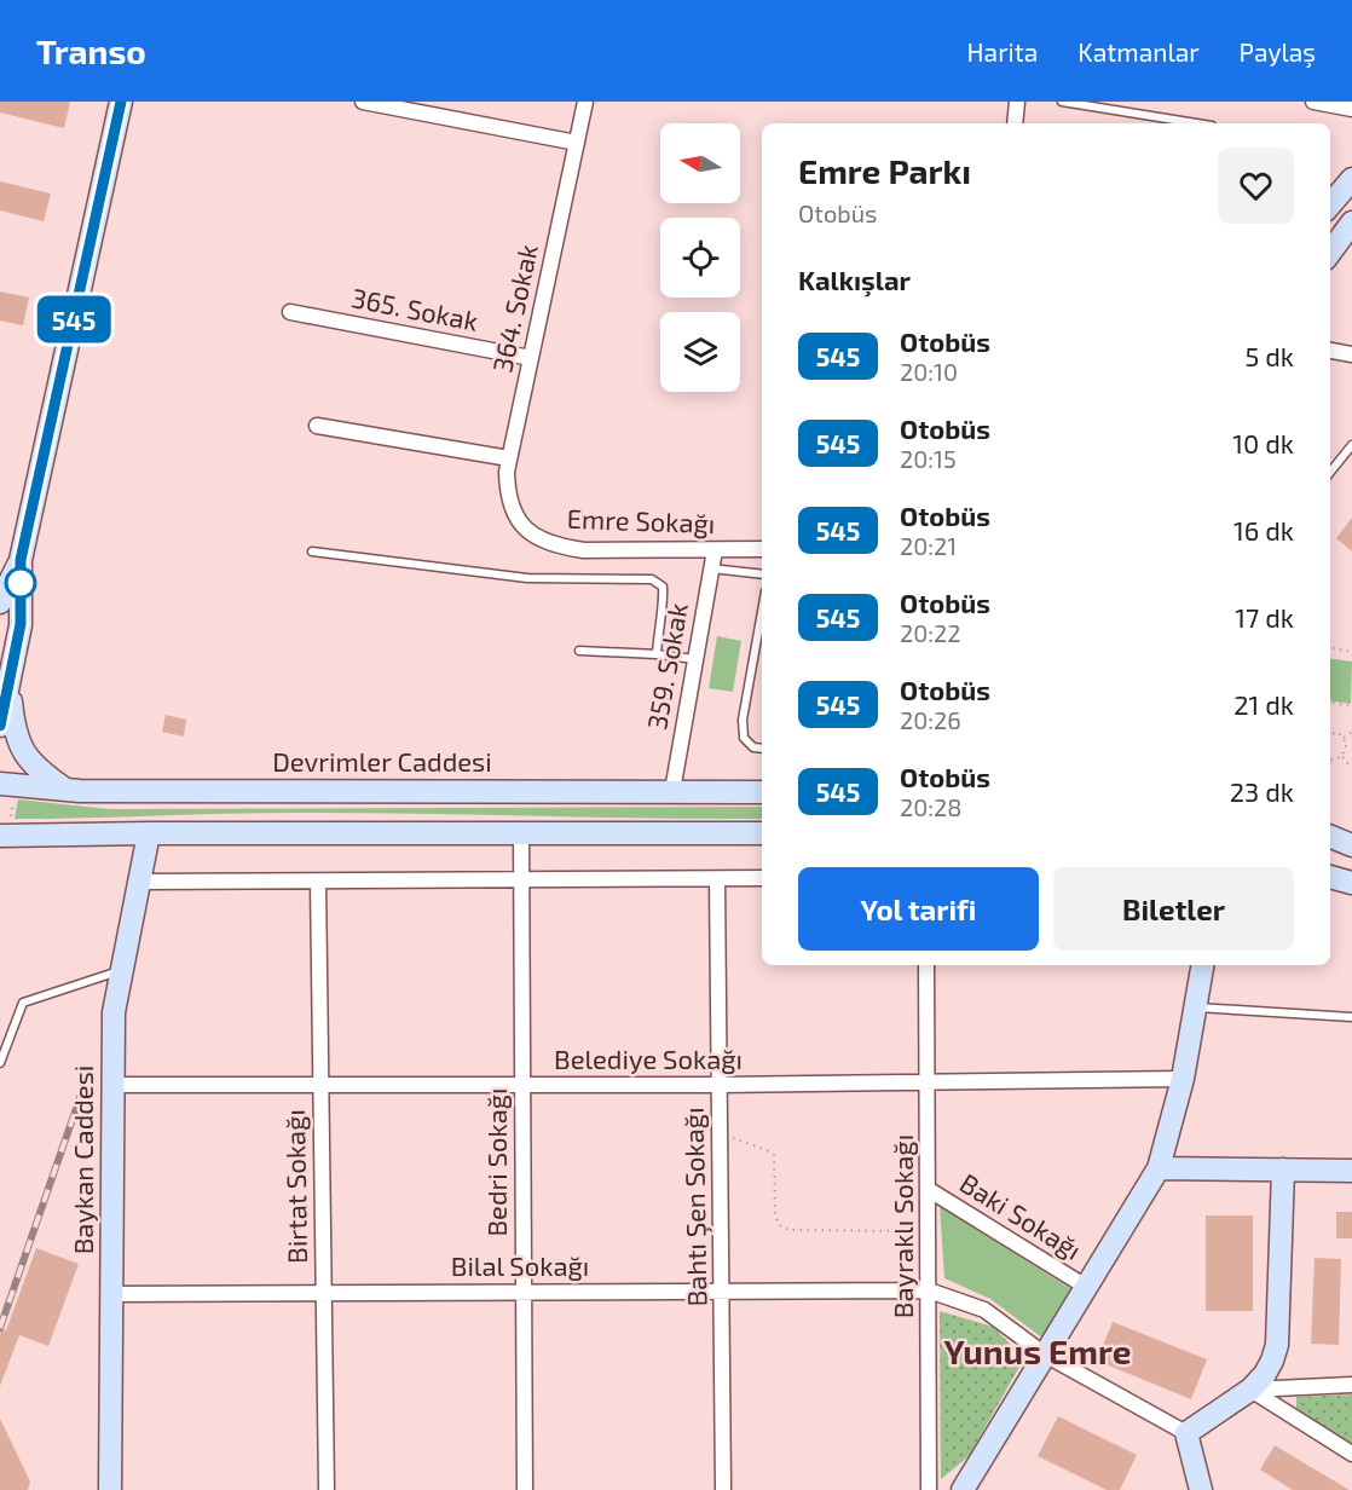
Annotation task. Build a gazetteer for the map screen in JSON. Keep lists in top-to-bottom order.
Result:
{
  "streets": {
    "main road": ["Devrimler Caddesi", "Baykan Caddesi"],
    "street": [
      "364. Sokak",
      "365. Sokak",
      "Emre Sokağı",
      "359. Sokak",
      "Belediye Sokağı",
      "Bedri Sokağı",
      "Birtat Sokağı",
      "Bahtı Şen Sokağı",
      "Baki Sokağı",
      "Bayraklı Sokağı",
      "Bilal Sokağı"
    ]
  },
  "crossings": [
    ["364. Sokak", "365. Sokak"],
    ["364. Sokak", "Emre Sokağı"],
    ["Emre Sokağı", "359. Sokak"],
    ["359. Sokak", "Devrimler Caddesi"],
    ["Belediye Sokağı", "Baykan Caddesi"],
    ["Belediye Sokağı", "Bedri Sokağı"],
    ["Belediye Sokağı", "Birtat Sokağı"],
    ["Belediye Sokağı", "Bahtı Şen Sokağı"],
    ["Belediye Sokağı", "Bayraklı Sokağı"],
    ["Baykan Caddesi", "Bilal Sokağı"],
    ["Bedri Sokağı", "Bilal Sokağı"],
    ["Birtat Sokağı", "Bilal Sokağı"],
    ["Bahtı Şen Sokağı", "Bilal Sokağı"],
    ["Baki Sokağı", "Bayraklı Sokağı"],
    ["Bayraklı Sokağı", "Bilal Sokağı"]
  ],
  "districts": ["Yunus Emre"],
  "lines": ["bus line 545"],
  "north": "left",
  "page": {
    "header": "Transo",
    "nav": ["Harita", "Katmanlar", "Paylaş"],
    "on_map": "545",
    "heading": [
      ["Emre Parkı", "Otobüs"],
      "Kalkışlar"
    ],
    "list": [
      {
        "mark": "545",
        "name": "Otobüs",
        "note": "20:10",
        "value": "5 dk"
      },
      {
        "mark": "545",
        "name": "Otobüs",
        "note": "20:15",
        "value": "10 dk"
      },
      {
        "mark": "545",
        "name": "Otobüs",
        "note": "20:21",
        "value": "16 dk"
      },
      {
        "mark": "545",
        "name": "Otobüs",
        "note": "20:22",
        "value": "17 dk"
      },
      {
        "mark": "545",
        "name": "Otobüs",
        "note": "20:26",
        "value": "21 dk"
      },
      {
        "mark": "545",
        "name": "Otobüs",
        "note": "20:28",
        "value": "23 dk"
      }
    ],
    "buttons": ["Yol tarifi", "Biletler"]
  }
}
